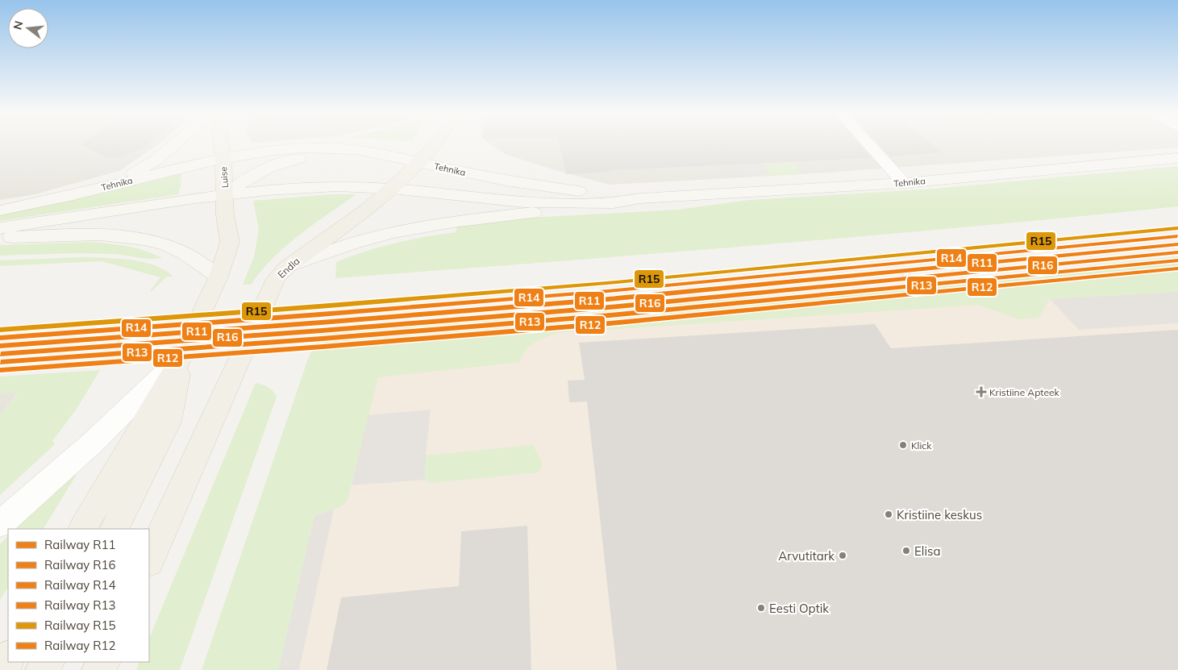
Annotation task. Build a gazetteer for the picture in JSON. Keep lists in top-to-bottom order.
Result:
{
  "streets": {
    "main road": ["Tehnika", "Luise", "Endla"]
  },
  "crossings": [
    ["Tehnika", "Luise"],
    ["Tehnika", "Endla"]
  ],
  "places": {
    "health": ["Kristiine Apteek"],
    "other": [
      "Klick",
      "Kristiine keskus",
      "Elisa",
      "Arvutitark",
      "Eesti Optik"
    ]
  },
  "lines": [
    "rail line R15",
    "rail line R14",
    "rail line R11",
    "rail line R16",
    "rail line R13",
    "rail line R12"
  ],
  "legend": [
    "Railway R11",
    "Railway R16",
    "Railway R14",
    "Railway R13",
    "Railway R15",
    "Railway R12"
  ],
  "north": "left"
}
